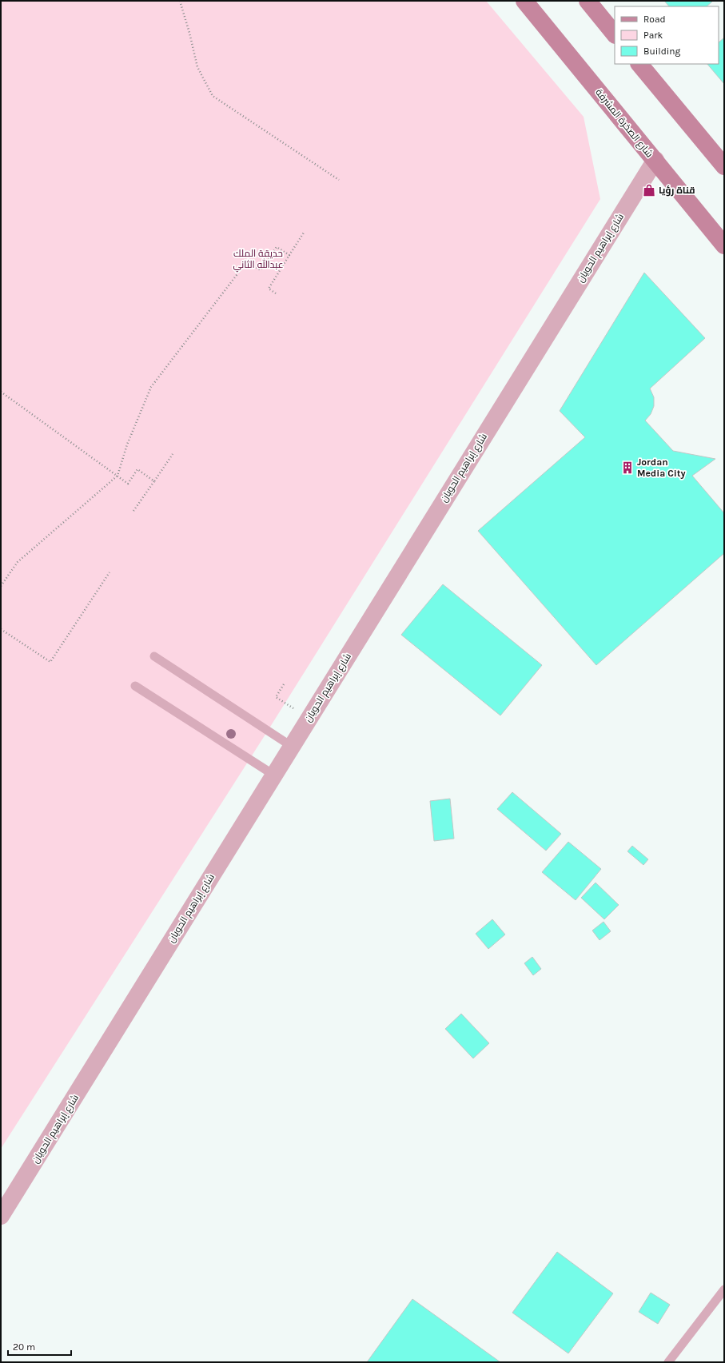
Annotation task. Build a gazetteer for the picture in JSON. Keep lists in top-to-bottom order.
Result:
{
  "streets": {
    "main road": ["شارع الصخرة المشرفة"],
    "street": ["شارع إبراهيم الحويان"]
  },
  "crossings": [
    ["شارع الصخرة المشرفة", "شارع إبراهيم الحويان"]
  ],
  "parks": ["حديقة الملك عبدالله الثاني"],
  "places": {
    "shop": ["قناة رؤيا"],
    "building": ["Jordan Media City"]
  },
  "legend": ["Road", "Park", "Building"],
  "scale_bar": "20 m"
}
